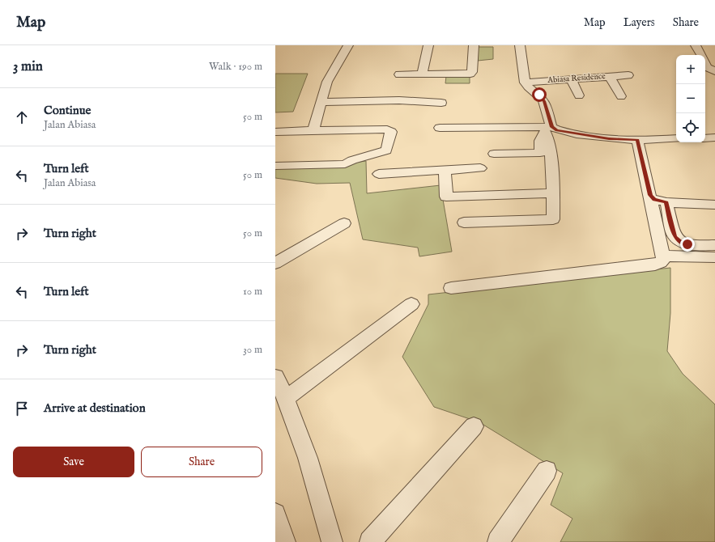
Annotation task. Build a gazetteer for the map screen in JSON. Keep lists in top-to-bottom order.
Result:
{
  "streets": {
    "street": ["Abiasa Residence"]
  },
  "page": {
    "header": "Map",
    "nav": ["Map", "Layers", "Share"],
    "heading": ["3 min", "Walk · 190 m"],
    "map_buttons": ["+", "−"],
    "list": [
      ["Continue", "Jalan Abiasa", "50 m"],
      ["Turn left", "Jalan Abiasa", "50 m"],
      ["Turn right", "50 m"],
      ["Turn left", "10 m"],
      ["Turn right", "30 m"],
      "Arrive at destination"
    ],
    "buttons": ["Save", "Share"]
  }
}
